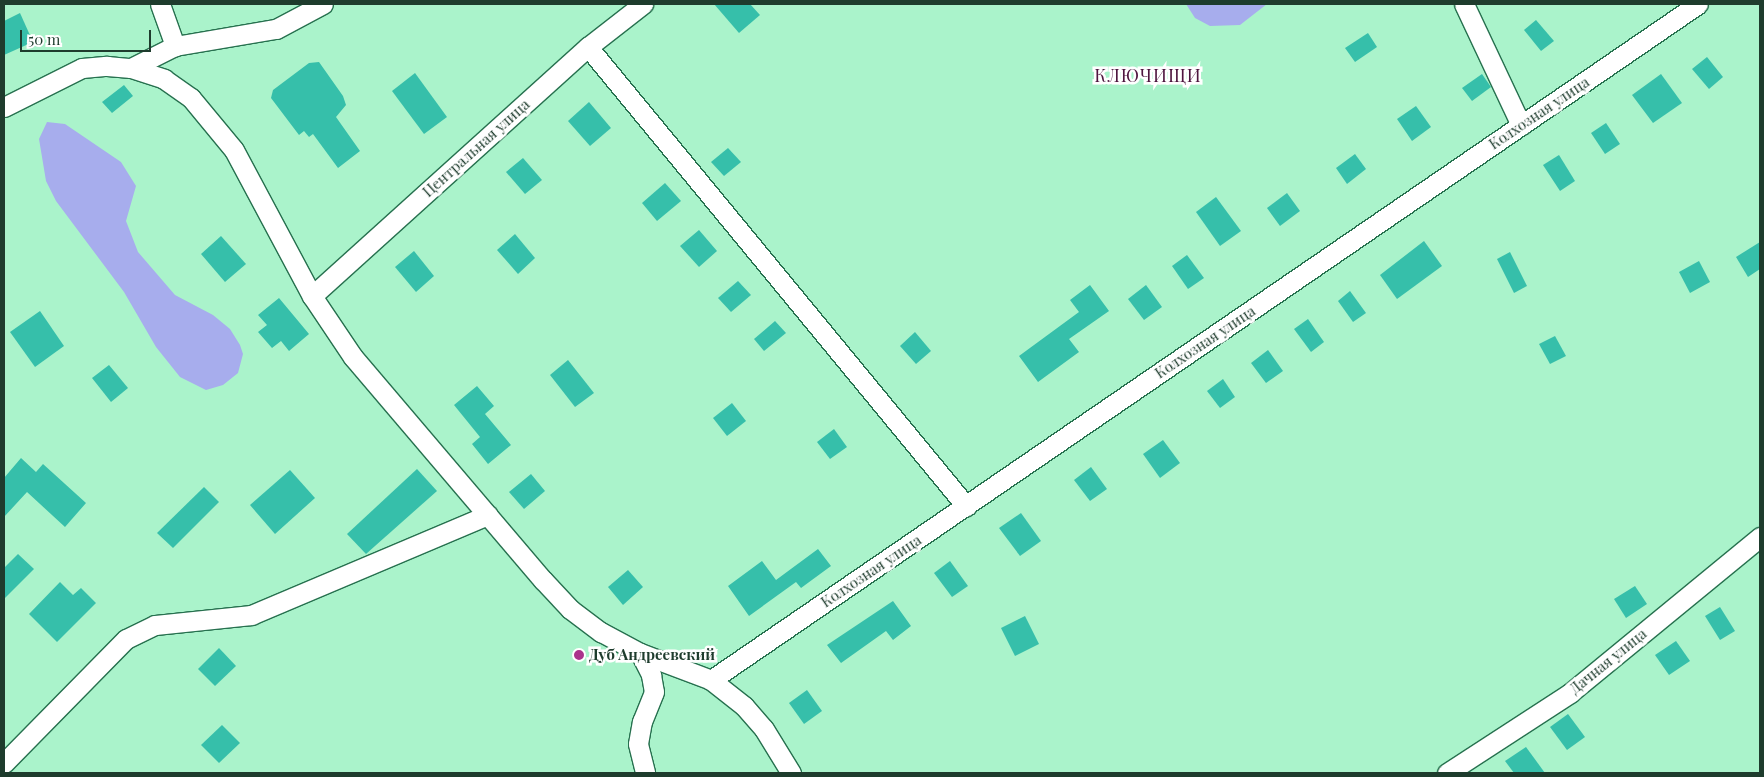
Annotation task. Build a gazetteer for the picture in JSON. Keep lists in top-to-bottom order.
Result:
{
  "streets": {
    "street": ["Колхозная улица", "Центральная улица", "Дачная улица"]
  },
  "districts": ["КЛЮЧИЩИ"],
  "places": ["Дуб Андреевский"],
  "scale_bar": "50 m"
}
